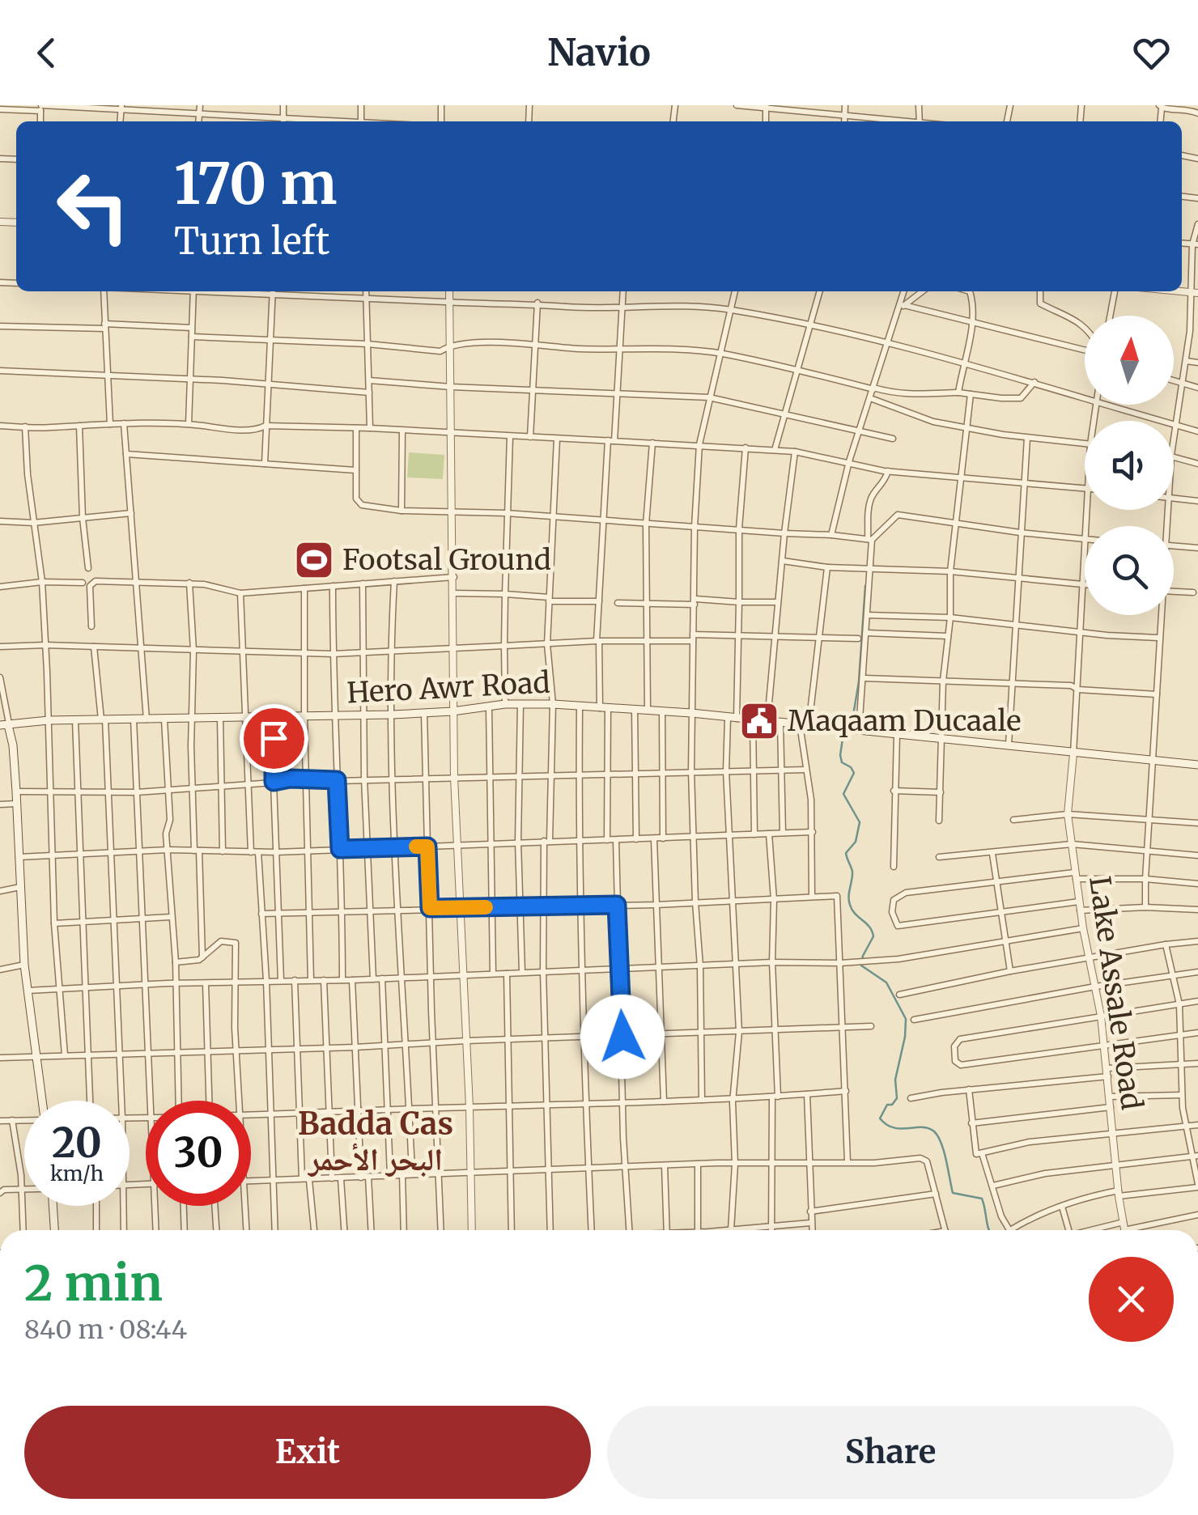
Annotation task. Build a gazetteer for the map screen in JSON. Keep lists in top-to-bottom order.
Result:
{
  "streets": {
    "main road": ["Hero Awr Road"],
    "street": ["Lake Assale Road"]
  },
  "crossings": [
    ["Hero Awr Road", "Lake Assale Road"]
  ],
  "districts": ["Badda Cas البحر الأحمر"],
  "places": {
    "sports": ["Footsal Ground"],
    "public building": ["Maqaam Ducaale"]
  },
  "north": "top",
  "page": {
    "header": "Navio",
    "turn": ["170 m", "Turn left"],
    "speed": "20 km/h",
    "limit": "30",
    "heading": ["2 min", "840 m · 08:44"],
    "buttons": ["Exit", "Share"]
  }
}
